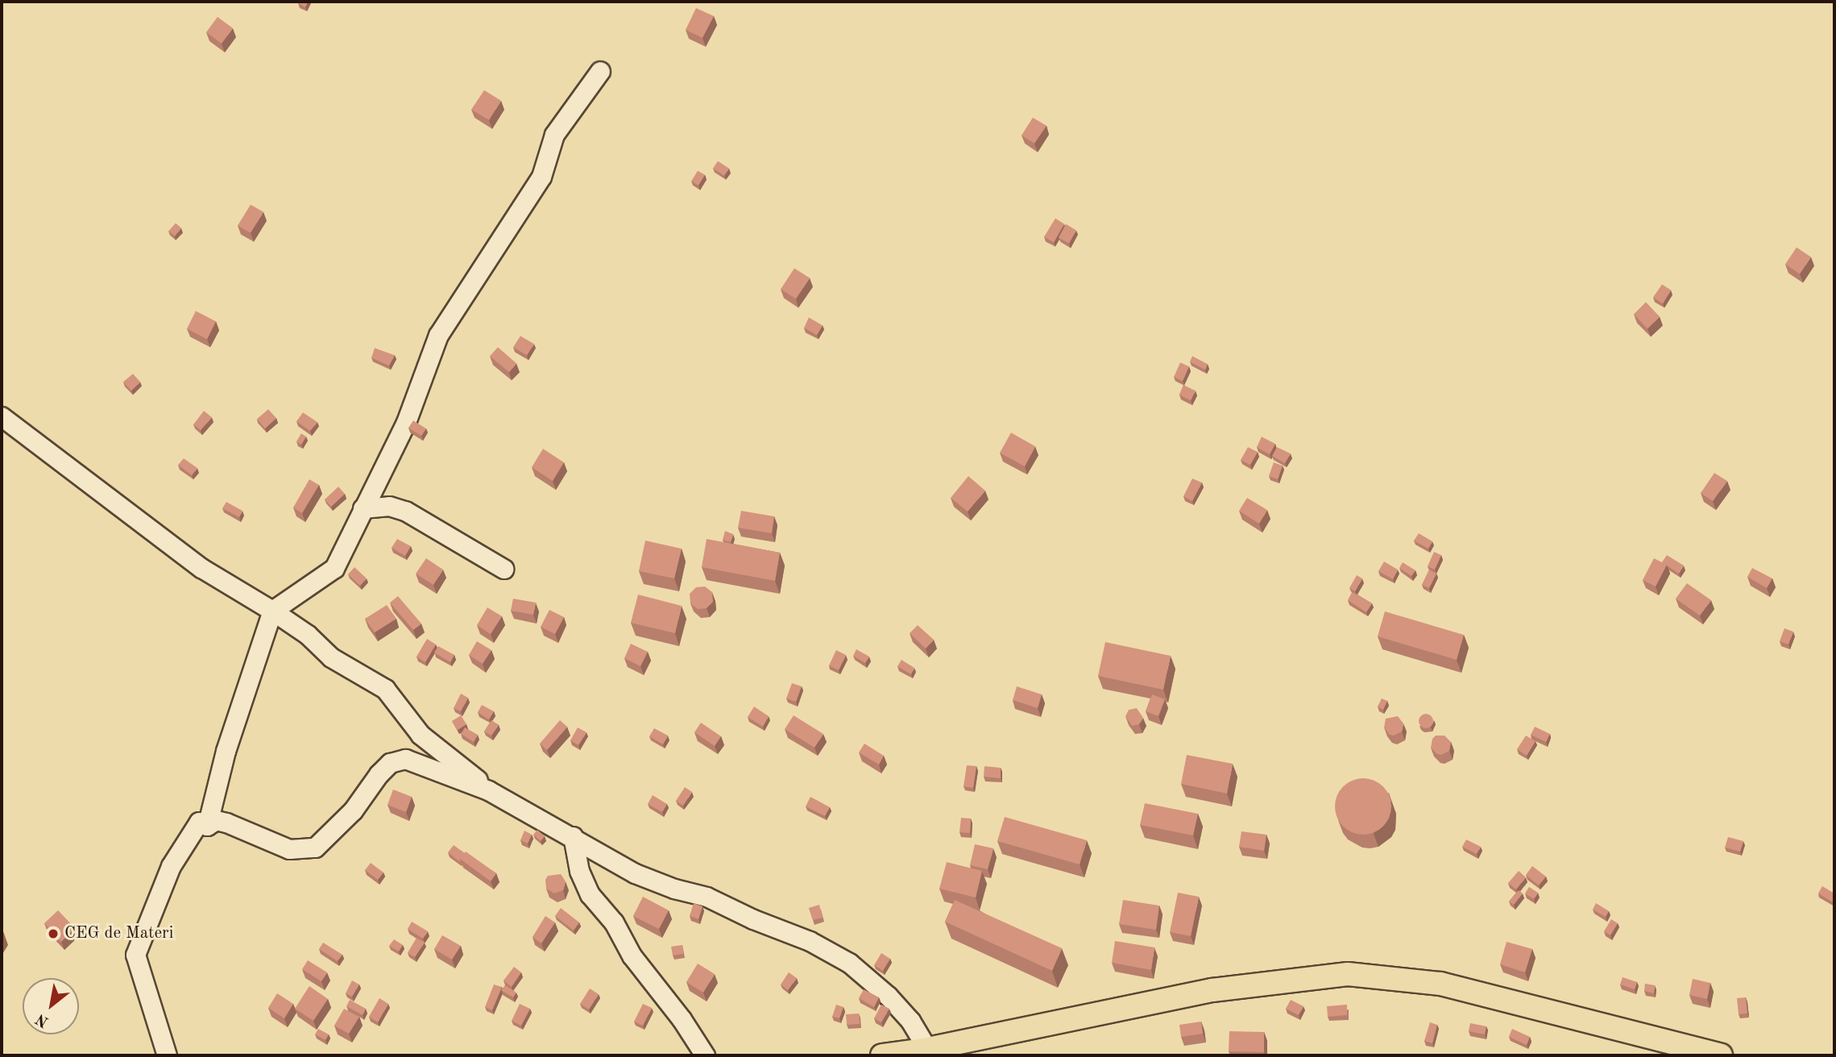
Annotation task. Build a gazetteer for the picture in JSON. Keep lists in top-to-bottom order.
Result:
{
  "places": ["CEG de Materi"],
  "north": "bottom left"
}
